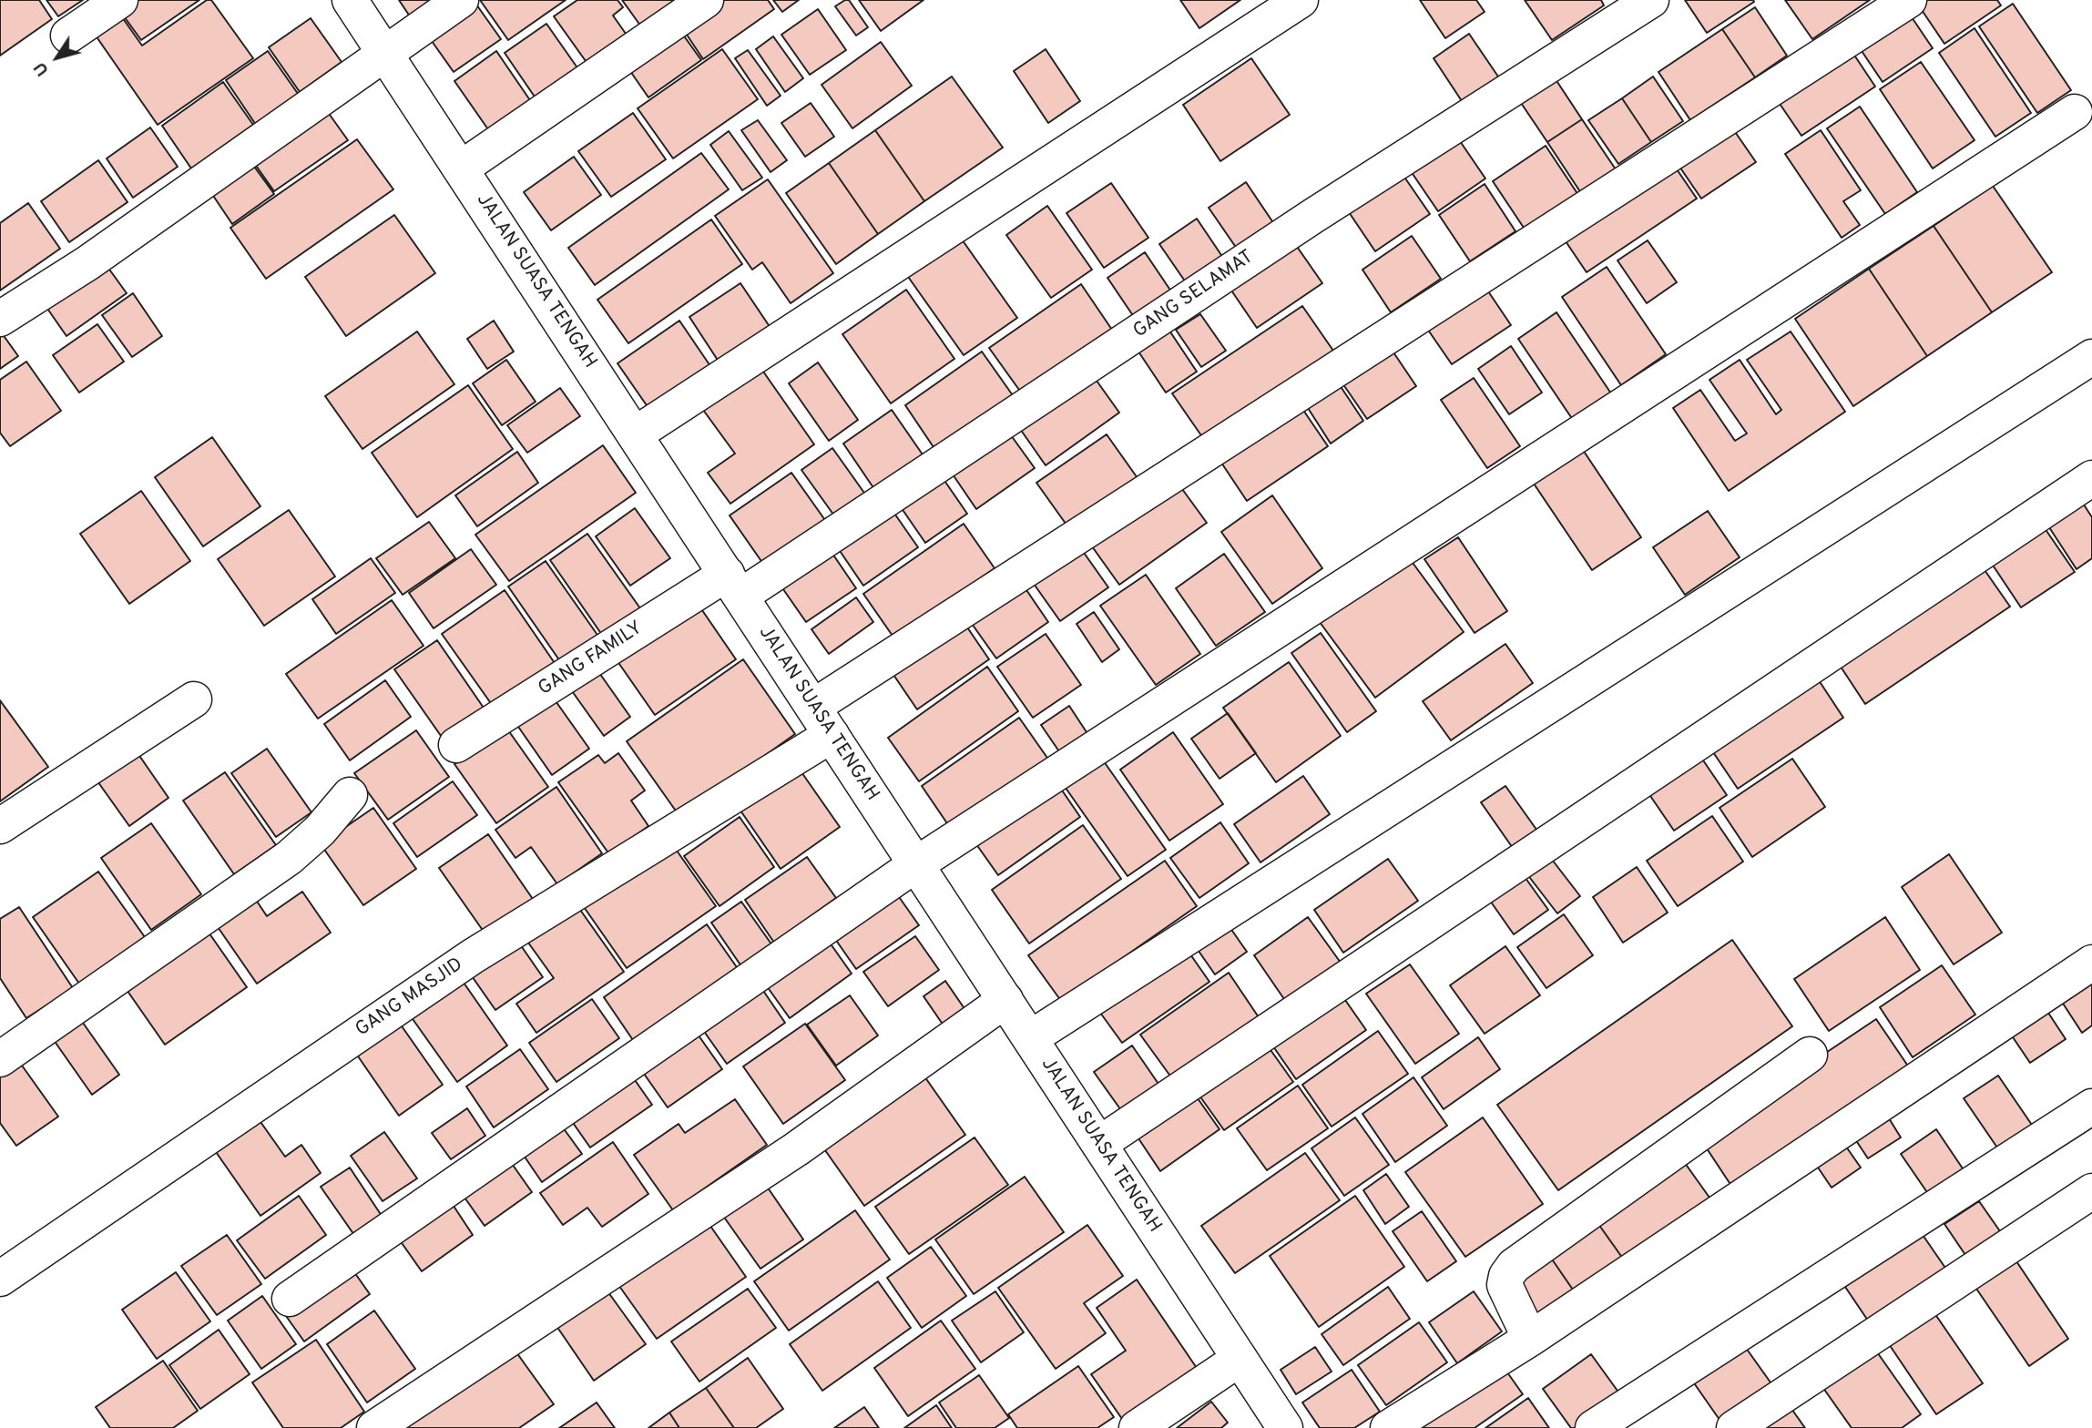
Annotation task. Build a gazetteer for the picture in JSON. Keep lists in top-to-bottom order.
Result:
{
  "streets": {
    "street": [
      "JALAN SUASA TENGAH",
      "GANG SELAMAT",
      "GANG FAMILY",
      "GANG MASJID"
    ]
  },
  "crossings": [
    ["JALAN SUASA TENGAH", "GANG SELAMAT"],
    ["JALAN SUASA TENGAH", "GANG FAMILY"],
    ["JALAN SUASA TENGAH", "GANG MASJID"],
    ["GANG SELAMAT", "GANG FAMILY"]
  ],
  "north": "bottom left"
}
